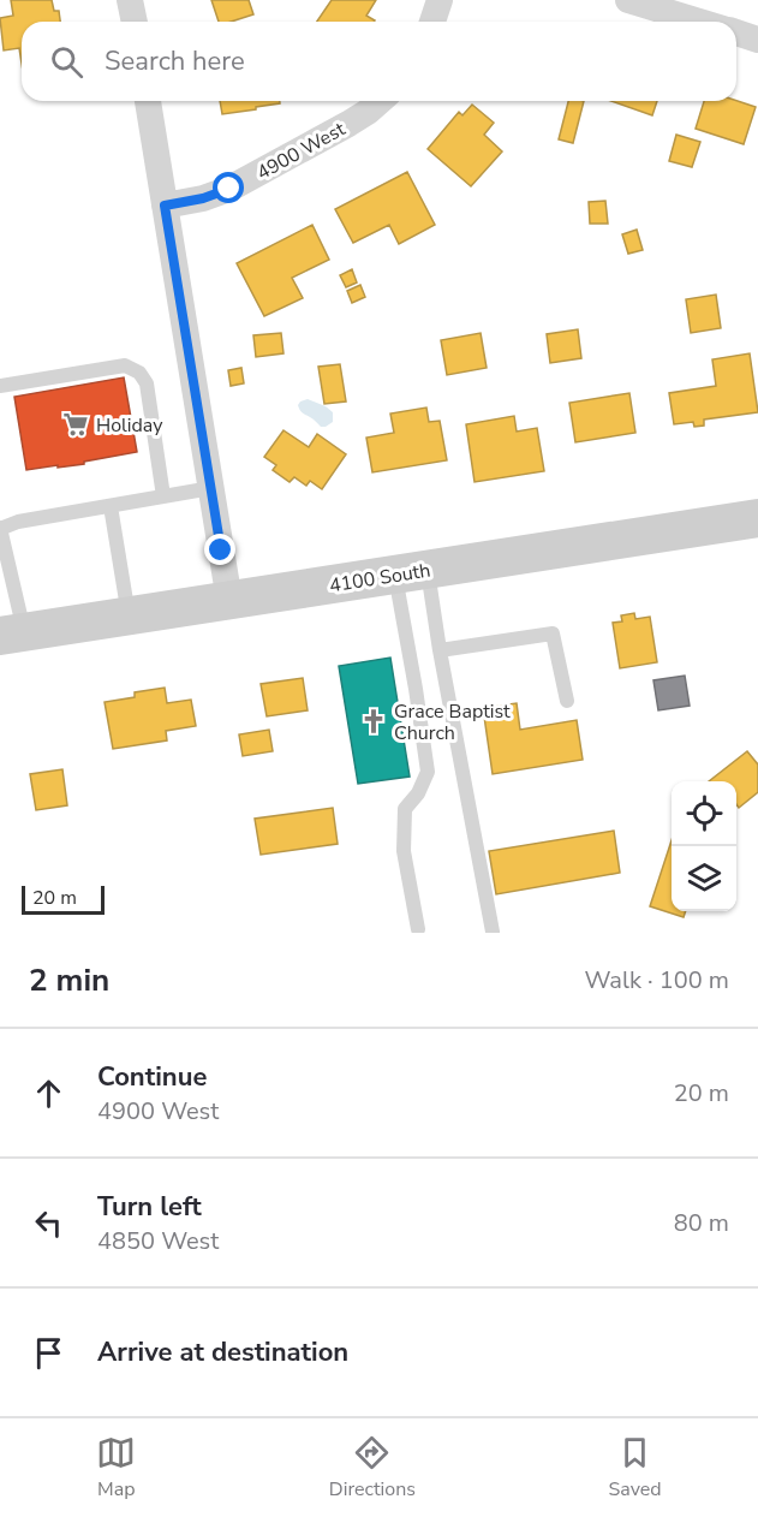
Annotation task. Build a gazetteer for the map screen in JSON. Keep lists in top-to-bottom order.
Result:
{
  "streets": {
    "main road": ["4100 South"],
    "street": ["4900 West"]
  },
  "places": {
    "supermarket": ["Holiday"],
    "church": ["Grace Baptist Church"]
  },
  "scale_bar": "20 m",
  "page": {
    "search": "Search here",
    "scale": "20 m",
    "heading": ["2 min", "Walk · 100 m"],
    "list": [
      ["Continue", "4900 West", "20 m"],
      ["Turn left", "4850 West", "80 m"],
      "Arrive at destination"
    ],
    "nav": ["Map", "Directions", "Saved"]
  }
}
